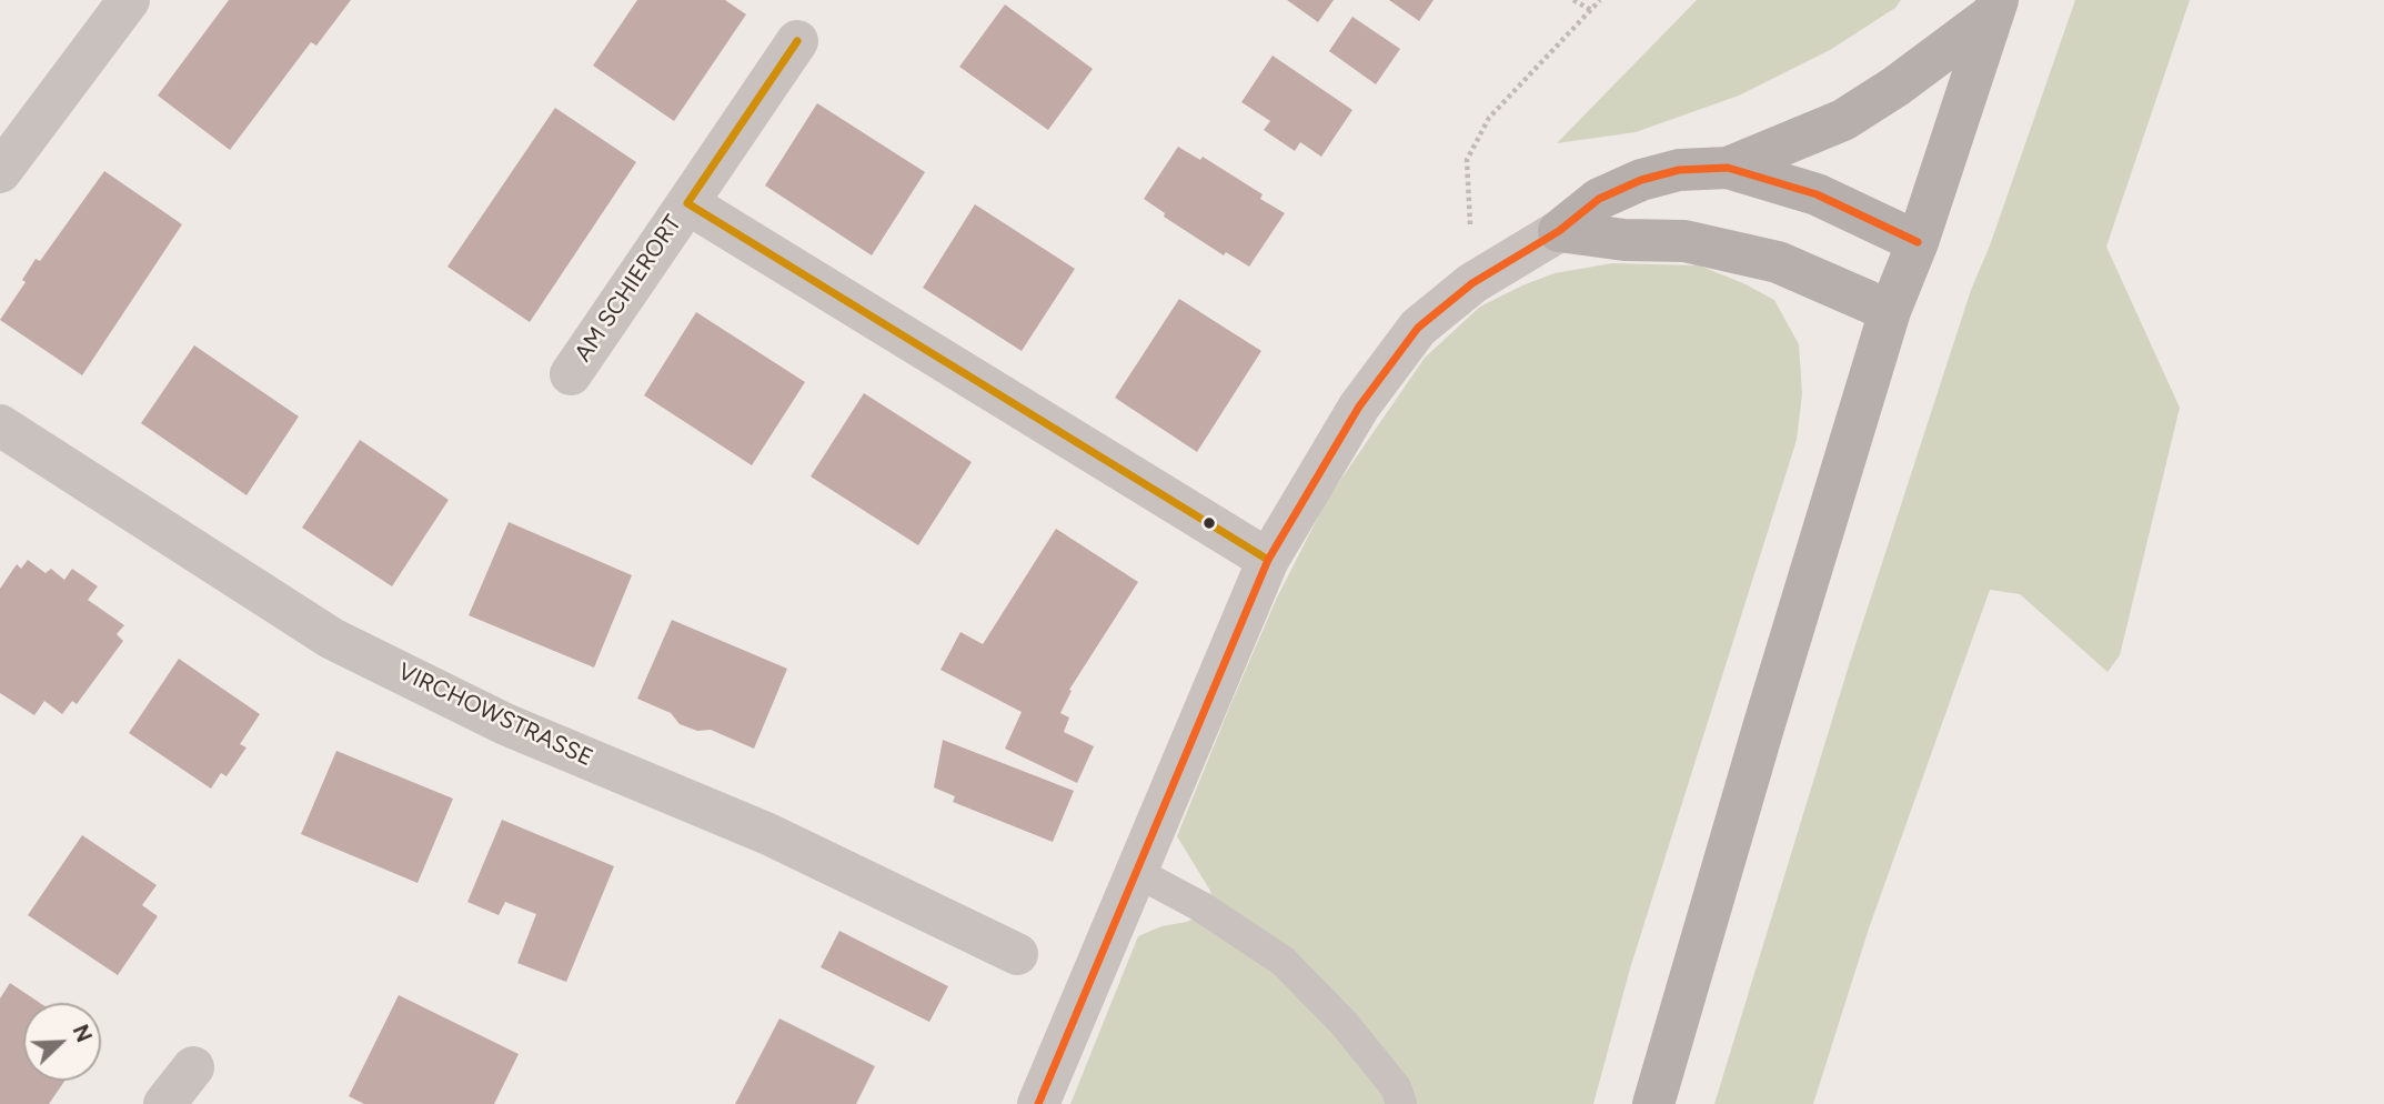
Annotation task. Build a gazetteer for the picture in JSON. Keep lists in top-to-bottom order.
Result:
{
  "streets": {
    "street": ["AM SCHIERORT", "VIRCHOWSTRASSE"]
  },
  "north": "top right"
}
